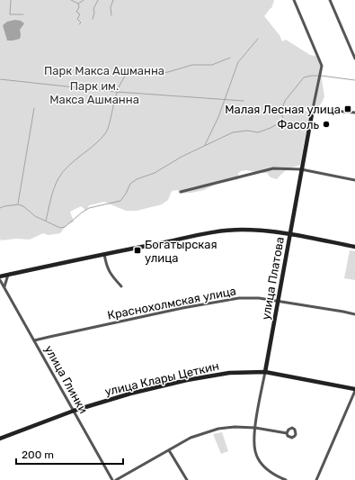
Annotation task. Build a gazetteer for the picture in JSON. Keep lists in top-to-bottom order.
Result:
{
  "streets": {
    "street": [
      "улица Платова",
      "Краснохолмская улица",
      "улица Клары Цеткин",
      "улица Глинки"
    ]
  },
  "crossings": [
    ["улица Платова", "Краснохолмская улица"],
    ["улица Платова", "улица Клары Цеткин"],
    ["Краснохолмская улица", "улица Глинки"],
    ["улица Клары Цеткин", "улица Глинки"]
  ],
  "parks": ["Парк Макса Ашманна", "Парк им. Макса Ашманна"],
  "places": {
    "transit": ["Малая Лесная улица", "Богатырская улица"],
    "other": ["Фасоль"]
  },
  "scale_bar": "200 m"
}
